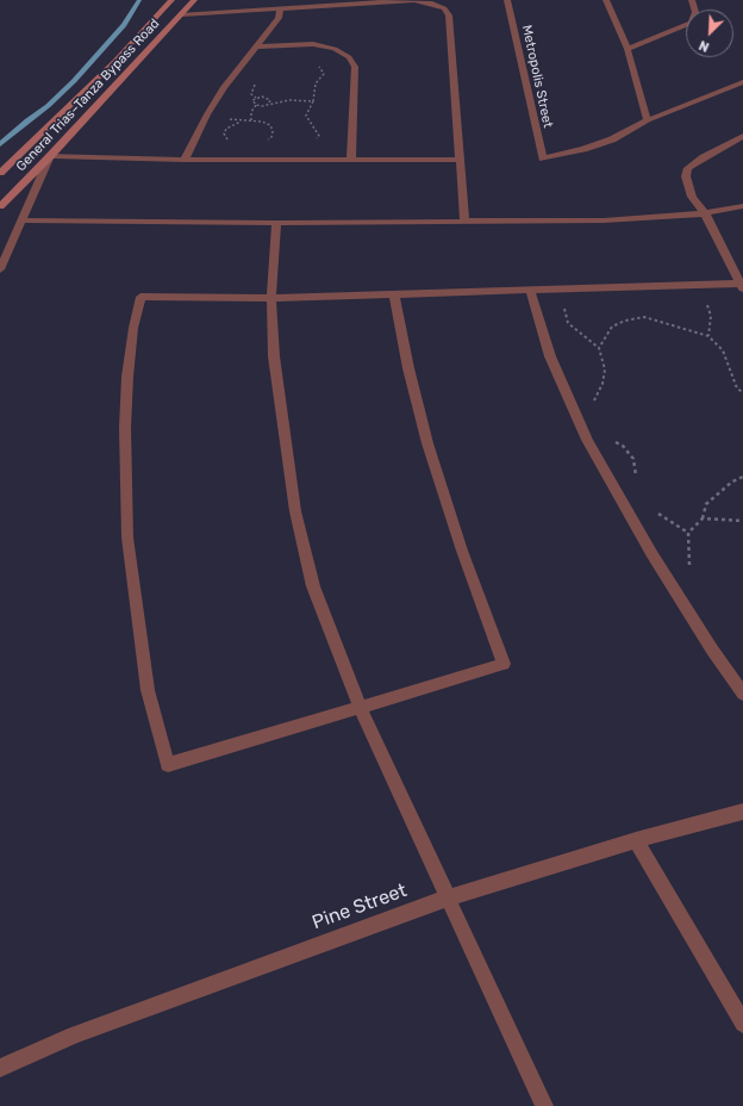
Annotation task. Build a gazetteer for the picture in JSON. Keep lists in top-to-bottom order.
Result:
{
  "streets": {
    "main road": ["General Trias–Tanza Bypass Road"],
    "street": ["Metropolis Street", "Pine Street"]
  },
  "north": "bottom left"
}
